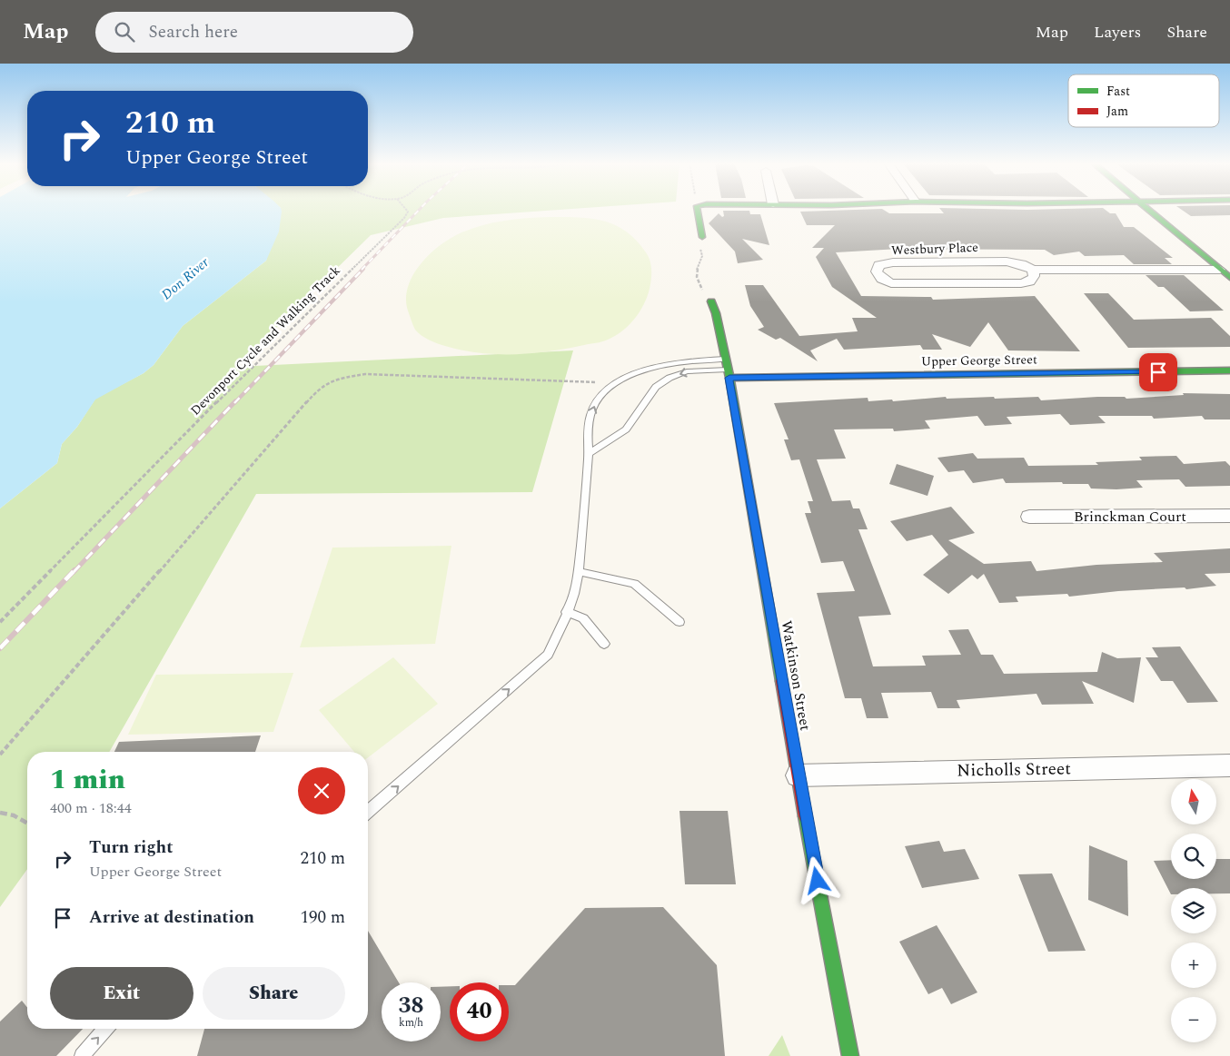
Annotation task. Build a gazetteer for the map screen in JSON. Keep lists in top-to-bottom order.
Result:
{
  "streets": {
    "street": [
      "Westbury Place",
      "Upper George Street",
      "Brinckman Court",
      "Watkinson Street",
      "Nicholls Street"
    ],
    "path": ["Devonport Cycle and Walking Track"]
  },
  "crossings": [
    ["Upper George Street", "Watkinson Street"],
    ["Watkinson Street", "Nicholls Street"]
  ],
  "water": ["Don River"],
  "legend": ["Fast", "Jam"],
  "north": "top",
  "page": {
    "header": "Map",
    "search": "Search here",
    "nav": ["Map", "Layers", "Share"],
    "turn": ["210 m", "Upper George Street"],
    "heading": ["1 min", "400 m · 18:44"],
    "map_buttons": ["+", "−"],
    "list": [
      {
        "name": "Turn right",
        "note": "Upper George Street",
        "value": "210 m"
      },
      {
        "name": "Arrive at destination",
        "value": "190 m"
      }
    ],
    "buttons": ["Exit", "Share"],
    "speed": "38 km/h",
    "limit": "40"
  }
}
